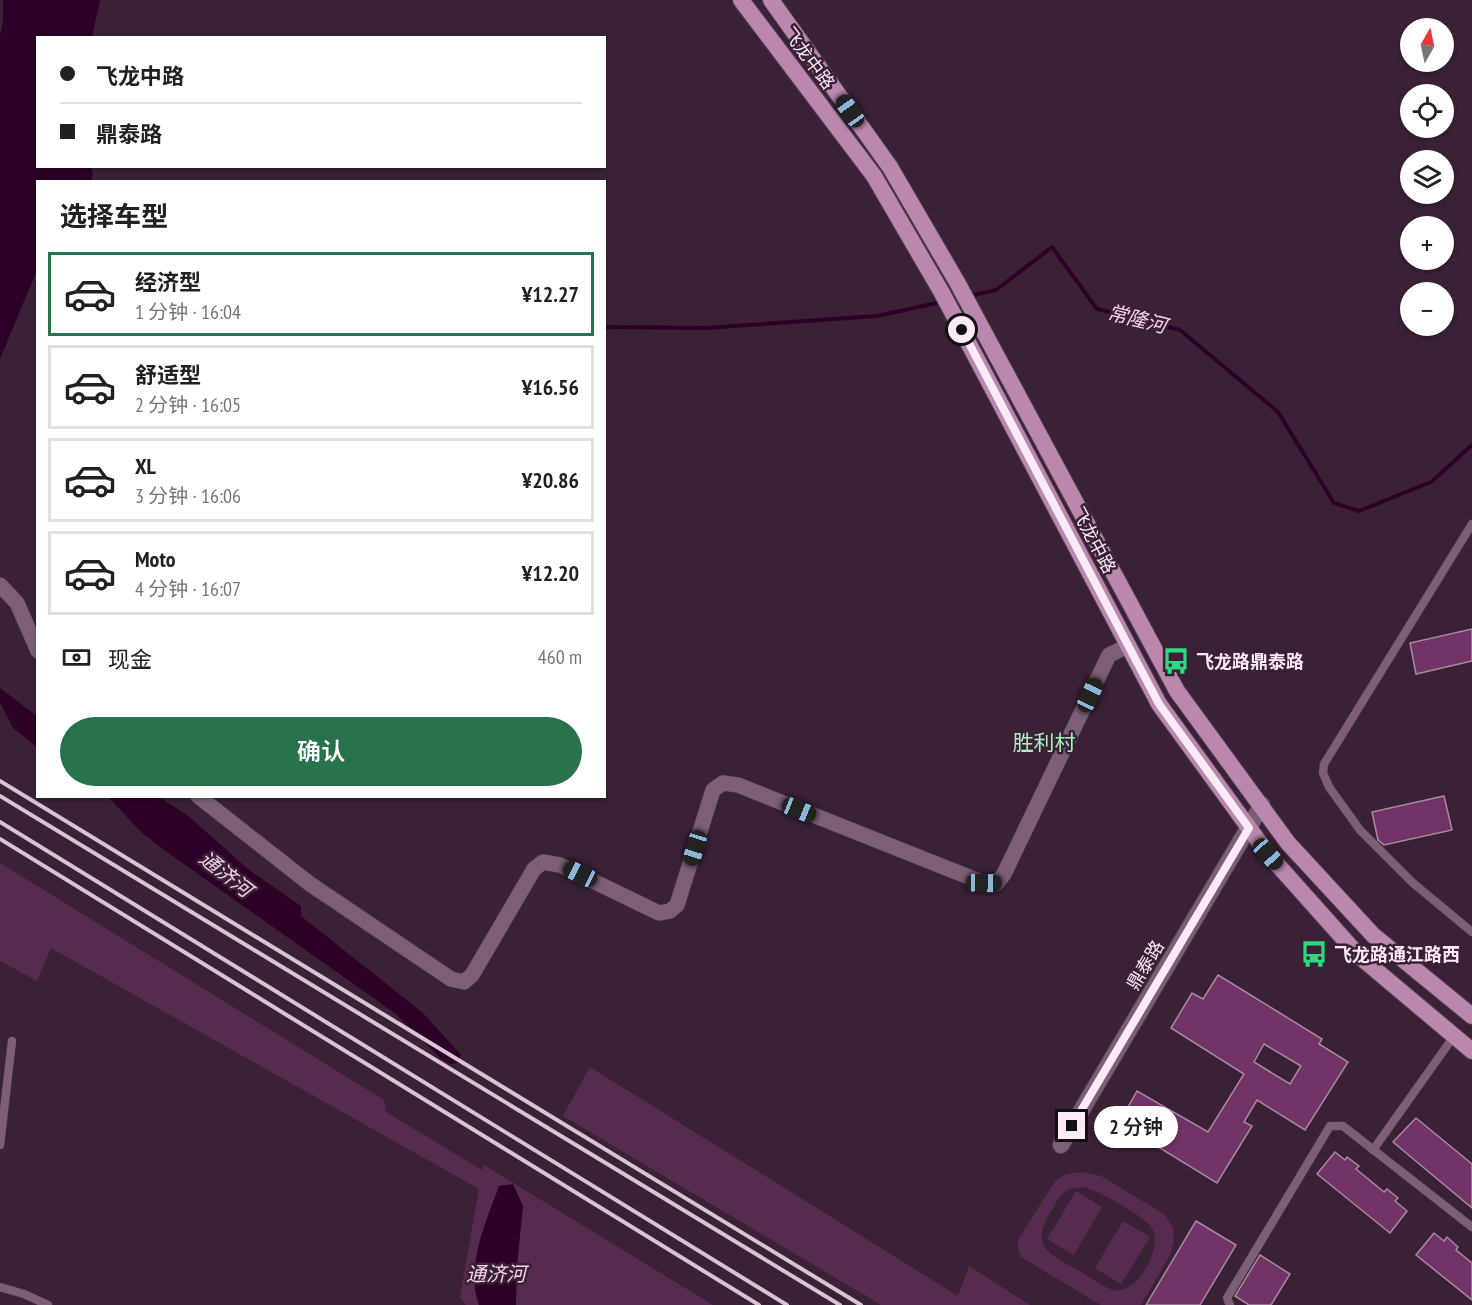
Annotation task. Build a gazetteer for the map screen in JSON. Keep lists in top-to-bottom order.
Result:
{
  "streets": {
    "main road": ["飞龙中路"],
    "street": ["鼎泰路"]
  },
  "crossings": [
    ["飞龙中路", "鼎泰路"]
  ],
  "districts": ["胜利村"],
  "water": ["常隆河", "通济河"],
  "places": {
    "bus stop": ["飞龙路鼎泰路", "飞龙路通江路西"]
  },
  "north": "top",
  "page": {
    "map_buttons": ["+", "−"],
    "banner": ["飞龙中路", "鼎泰路"],
    "heading": "选择车型",
    "list": [
      {
        "name": "经济型",
        "note": "1 分钟 · 16:04",
        "value": "¥12.27"
      },
      {
        "name": "舒适型",
        "note": "2 分钟 · 16:05",
        "value": "¥16.56"
      },
      {
        "name": "XL",
        "note": "3 分钟 · 16:06",
        "value": "¥20.86"
      },
      {
        "name": "Moto",
        "note": "4 分钟 · 16:07",
        "value": "¥12.20"
      }
    ],
    "pay": ["现金", "460 m"],
    "buttons": "确认",
    "bubble": "2 分钟"
  }
}
